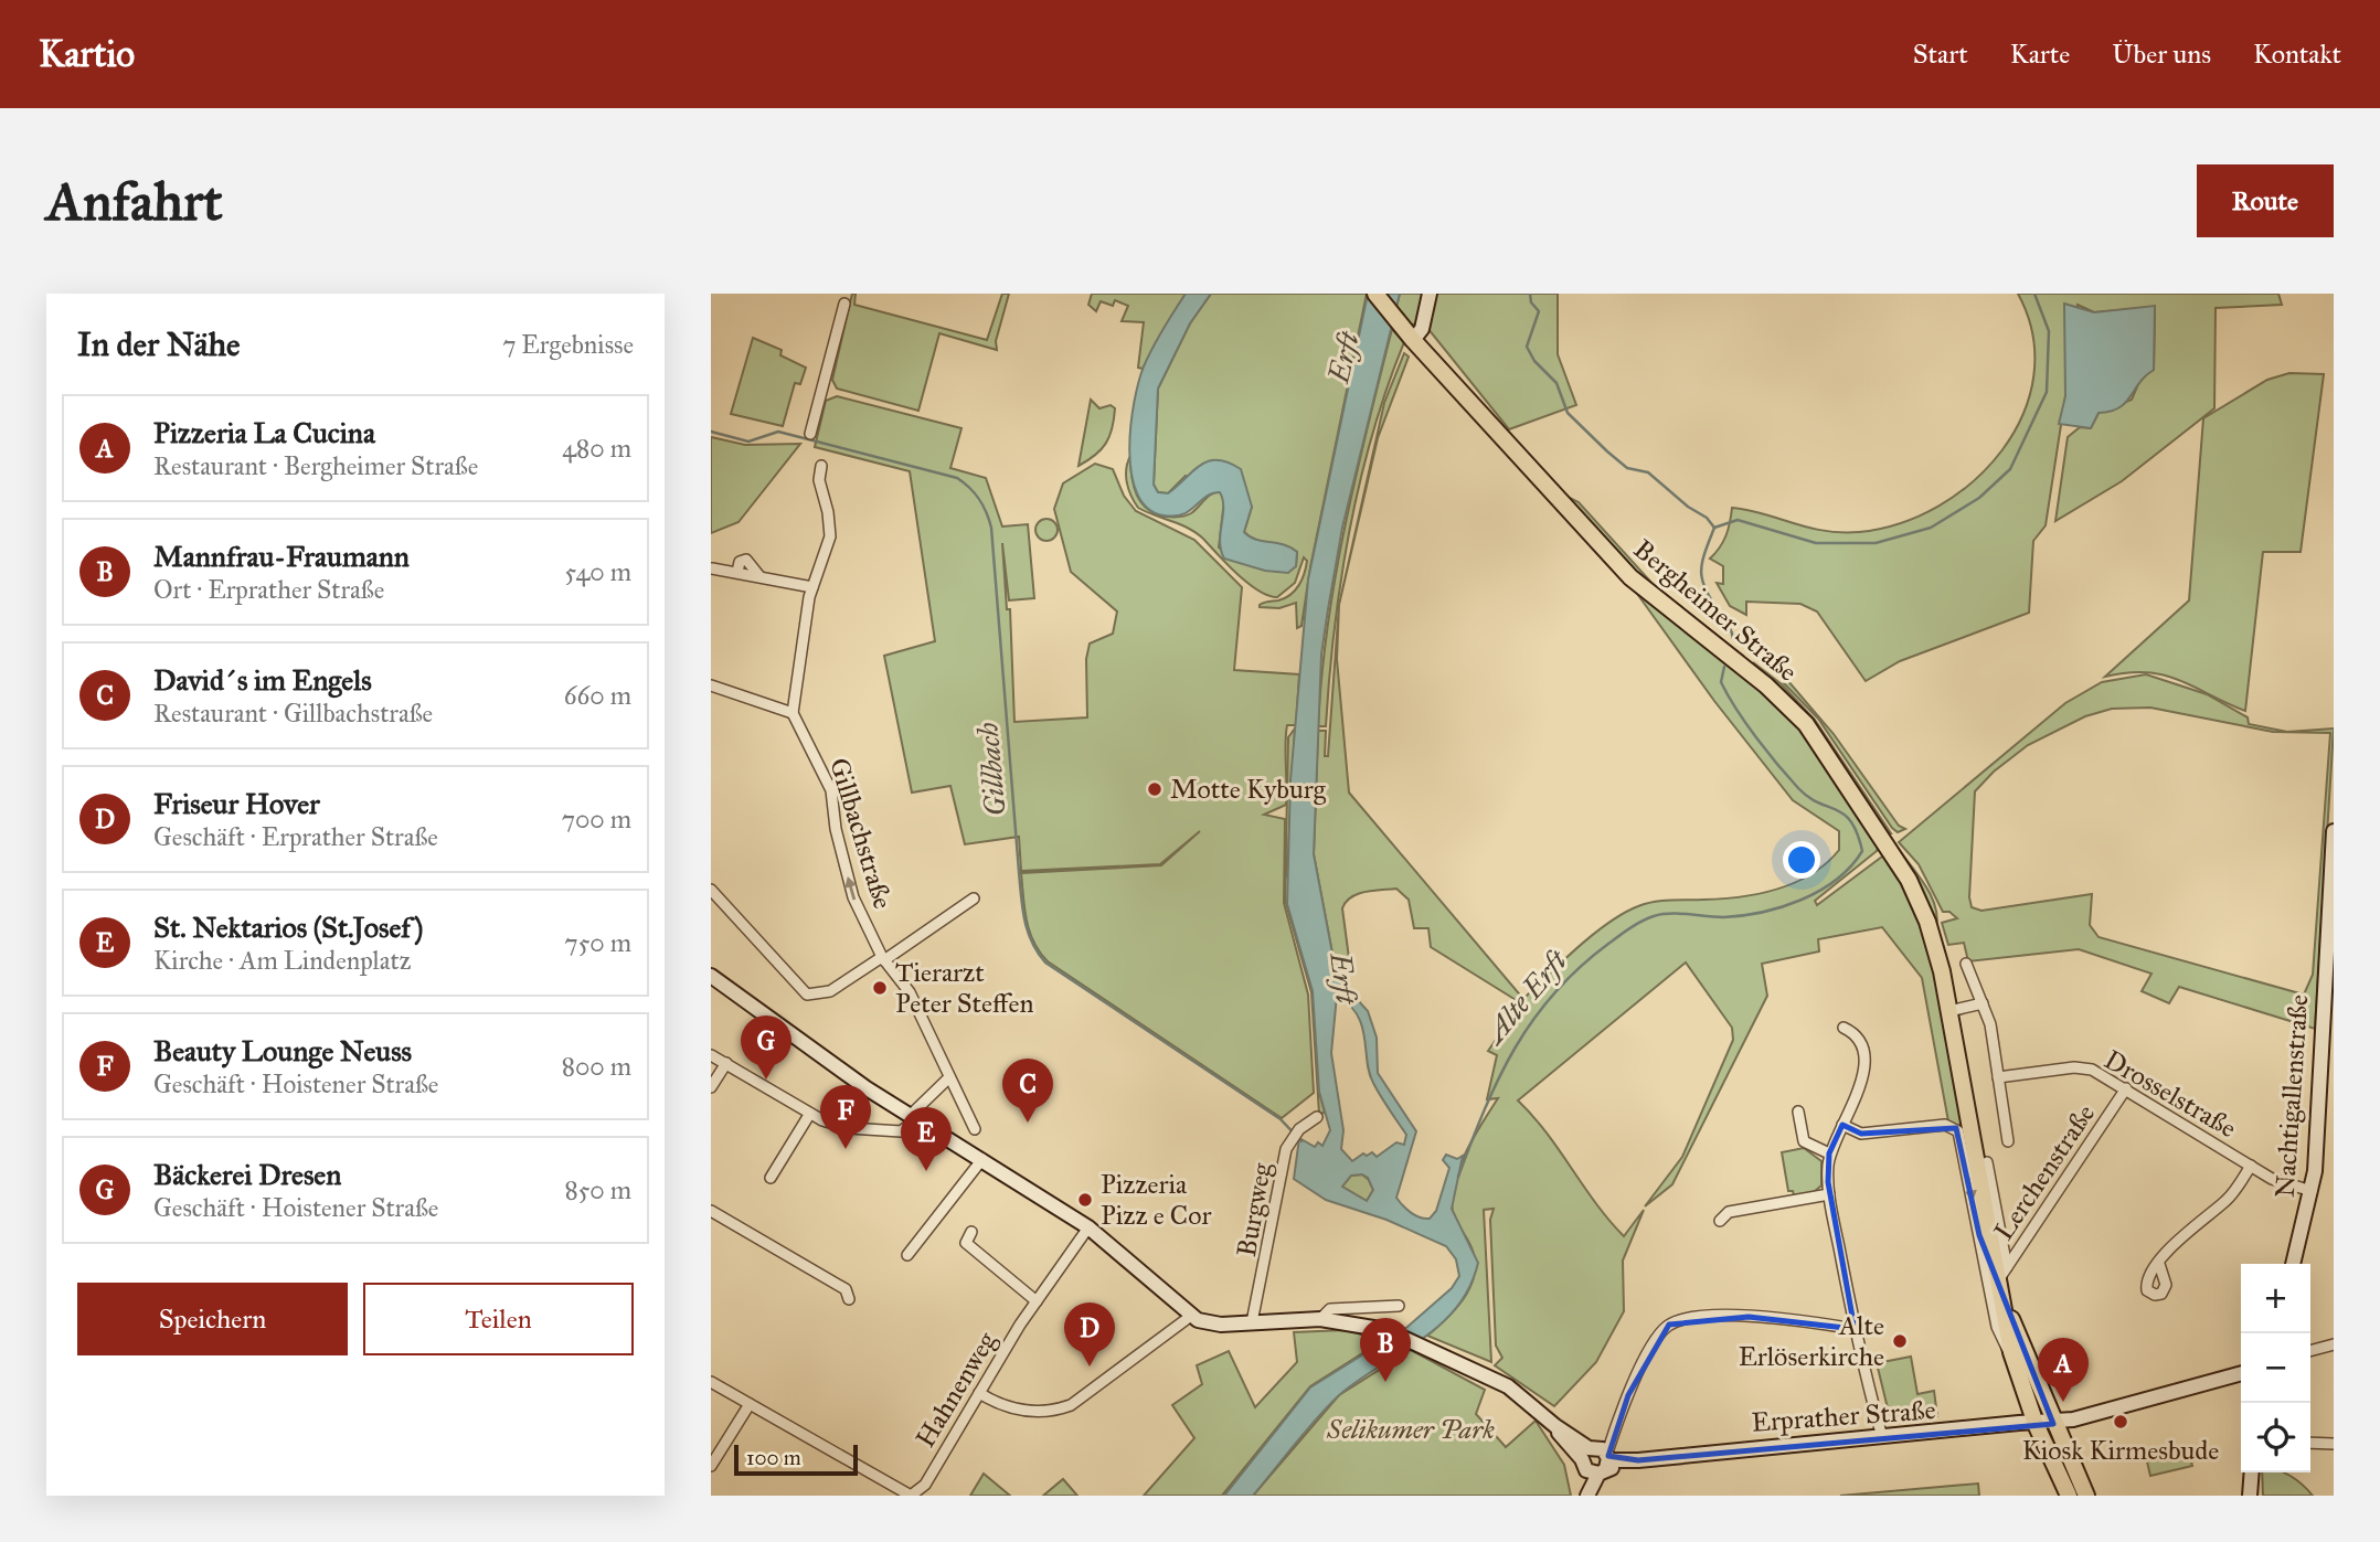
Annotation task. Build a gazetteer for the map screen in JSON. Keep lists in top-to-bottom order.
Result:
{
  "streets": {
    "main road": ["Bergheimer Straße", "Nachtigallenstraße", "Erprather Straße"],
    "street": [
      "Gillbachstraße",
      "Drosselstraße",
      "Lerchenstraße",
      "Burgweg",
      "Hahnenweg"
    ]
  },
  "crossings": [
    ["Bergheimer Straße", "Lerchenstraße"],
    ["Bergheimer Straße", "Erprather Straße"],
    ["Drosselstraße", "Nachtigallenstraße"],
    ["Drosselstraße", "Lerchenstraße"]
  ],
  "one_way": ["Gillbachstraße"],
  "water": ["Erft", "Gillbach", "Alte Erft"],
  "parks": ["Selikumer Park"],
  "places": [
    "Motte Kyburg",
    "Tierarzt Peter Steffen",
    "Pizzeria Pizz e Cor",
    "Alte Erlöserkirche",
    "Kiosk Kirmesbude"
  ],
  "scale_bar": "100 m",
  "page": {
    "header": "Kartio",
    "nav": [
      "Start",
      "Karte",
      "Über uns",
      "Kontakt"
    ],
    "buttons": [
      "Route",
      ["Speichern", "Teilen"]
    ],
    "title": "Anfahrt",
    "heading": ["In der Nähe", "7 Ergebnisse"],
    "list": [
      {
        "mark": "A",
        "name": "Pizzeria La Cucina",
        "note": "Restaurant · Bergheimer Straße",
        "value": "480 m"
      },
      {
        "mark": "B",
        "name": "Mannfrau-Fraumann",
        "note": "Ort · Erprather Straße",
        "value": "540 m"
      },
      {
        "mark": "C",
        "name": "David´s im Engels",
        "note": "Restaurant · Gillbachstraße",
        "value": "660 m"
      },
      {
        "mark": "D",
        "name": "Friseur Hover",
        "note": "Geschäft · Erprather Straße",
        "value": "700 m"
      },
      {
        "mark": "E",
        "name": "St. Nektarios (St.Josef)",
        "note": "Kirche · Am Lindenplatz",
        "value": "750 m"
      },
      {
        "mark": "F",
        "name": "Beauty Lounge Neuss",
        "note": "Geschäft · Hoistener Straße",
        "value": "800 m"
      },
      {
        "mark": "G",
        "name": "Bäckerei Dresen",
        "note": "Geschäft · Hoistener Straße",
        "value": "850 m"
      }
    ],
    "pins": [
      "G",
      "C",
      "F",
      "E",
      "D",
      "B",
      "A"
    ],
    "map_buttons": ["+", "−"],
    "scale": "100 m"
  }
}
